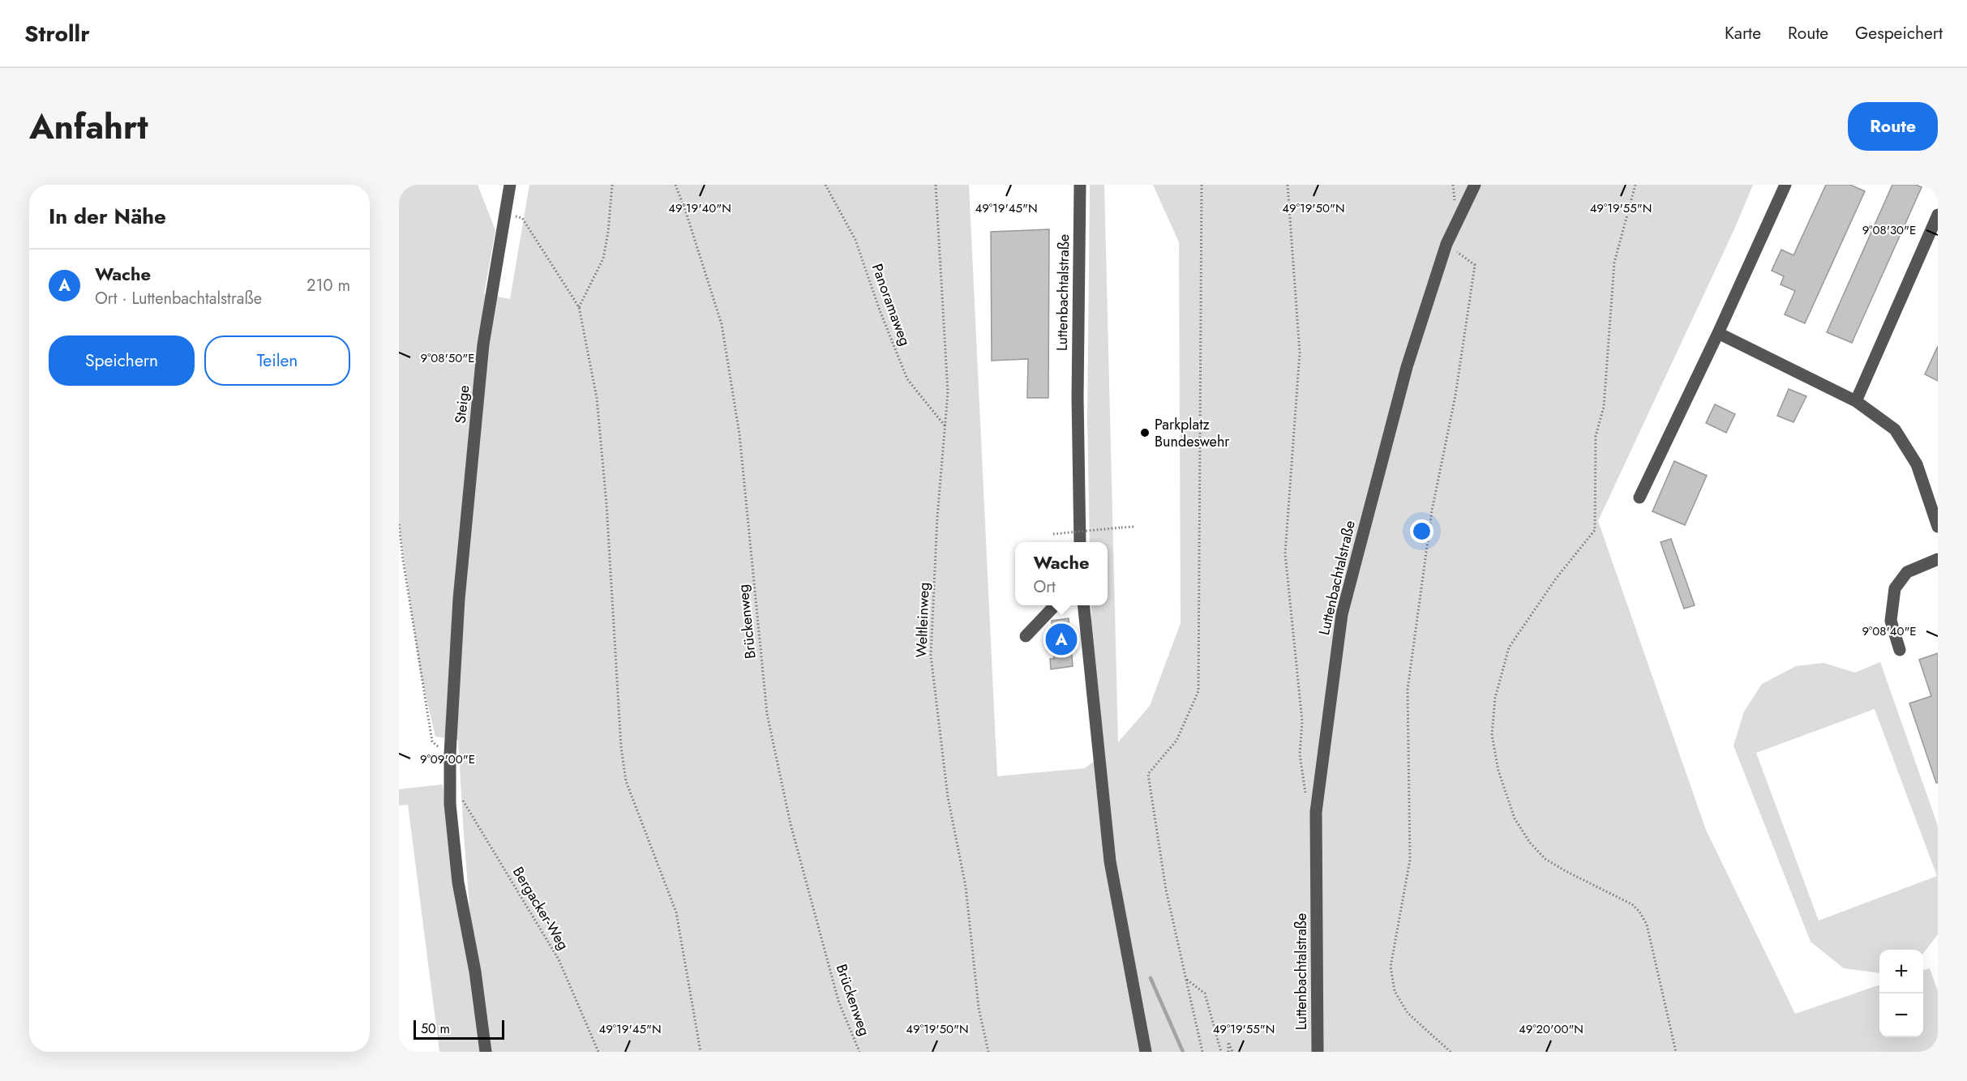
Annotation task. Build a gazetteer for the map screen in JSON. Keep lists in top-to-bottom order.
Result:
{
  "streets": {
    "street": ["Luttenbachtalstraße", "Steige"],
    "path": [
      "Panoramaweg",
      "Weltleinweg",
      "Brückenweg",
      "Bergacker-Weg"
    ]
  },
  "crossings": [
    ["Panoramaweg", "Weltleinweg"]
  ],
  "places": ["Parkplatz Bundeswehr"],
  "scale_bar": "50 m",
  "page": {
    "header": "Strollr",
    "nav": ["Karte", "Route", "Gespeichert"],
    "title": "Anfahrt",
    "buttons": [
      "Route",
      ["Speichern", "Teilen"]
    ],
    "heading": "In der Nähe",
    "list": [
      {
        "mark": "A",
        "name": "Wache",
        "note": "Ort · Luttenbachtalstraße",
        "value": "210 m"
      }
    ],
    "popup": ["Wache", "Ort"],
    "pins": "A",
    "map_buttons": ["+", "−"],
    "scale": "50 m"
  },
  "coordinates": [
    "49°19'50\"N",
    "49°19'40\"N",
    "49°19'45\"N",
    "49°19'55\"N",
    "9°08'30\"E",
    "9°08'50\"E",
    "9°08'40\"E",
    "9°09'00\"E",
    "49°20'00\"N"
  ]
}
